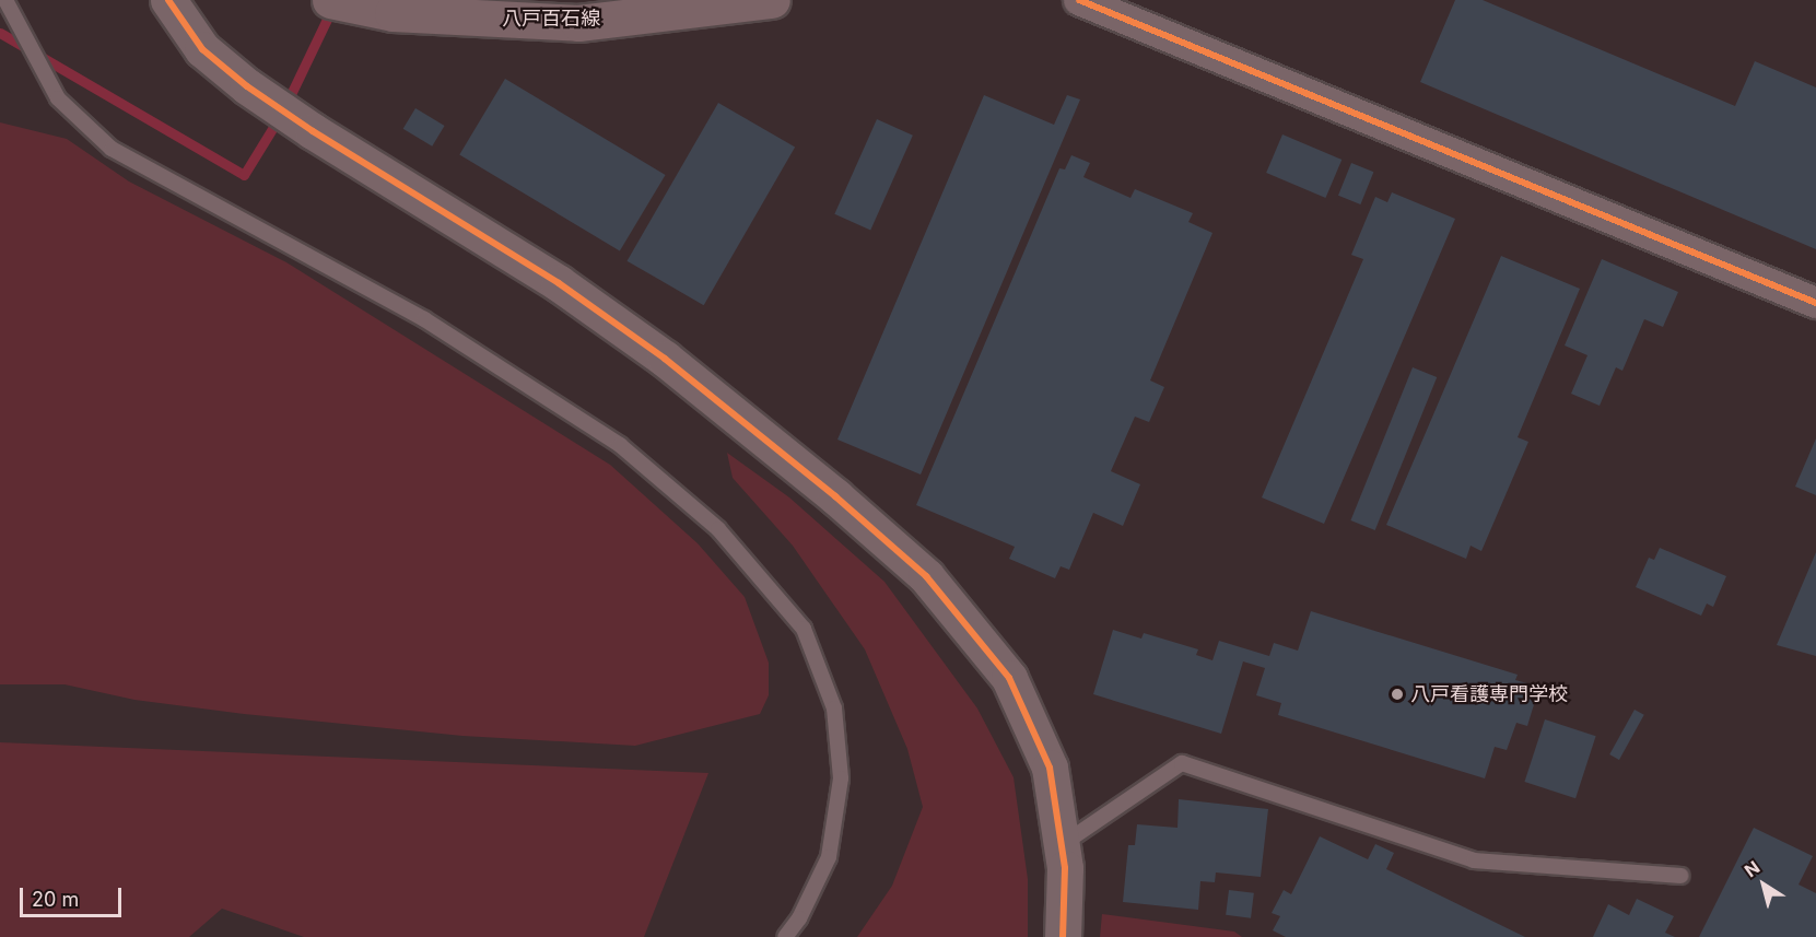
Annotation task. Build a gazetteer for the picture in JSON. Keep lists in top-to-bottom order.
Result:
{
  "streets": {
    "main road": ["八戸百石線"]
  },
  "places": ["八戸看護専門学校"],
  "scale_bar": "20 m",
  "north": "top left"
}
